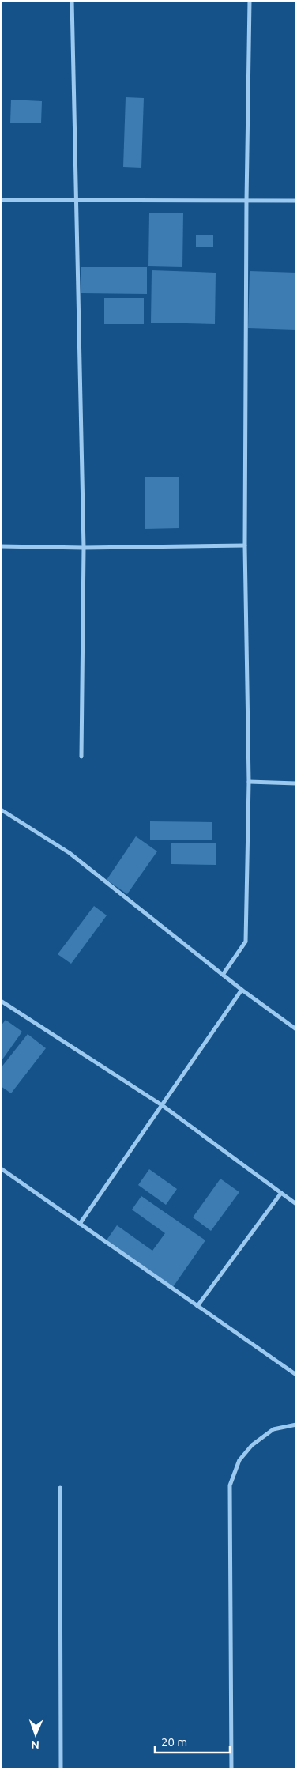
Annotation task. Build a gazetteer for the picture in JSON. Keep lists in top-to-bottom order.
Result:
{
  "scale_bar": "20 m",
  "north": "bottom"
}
